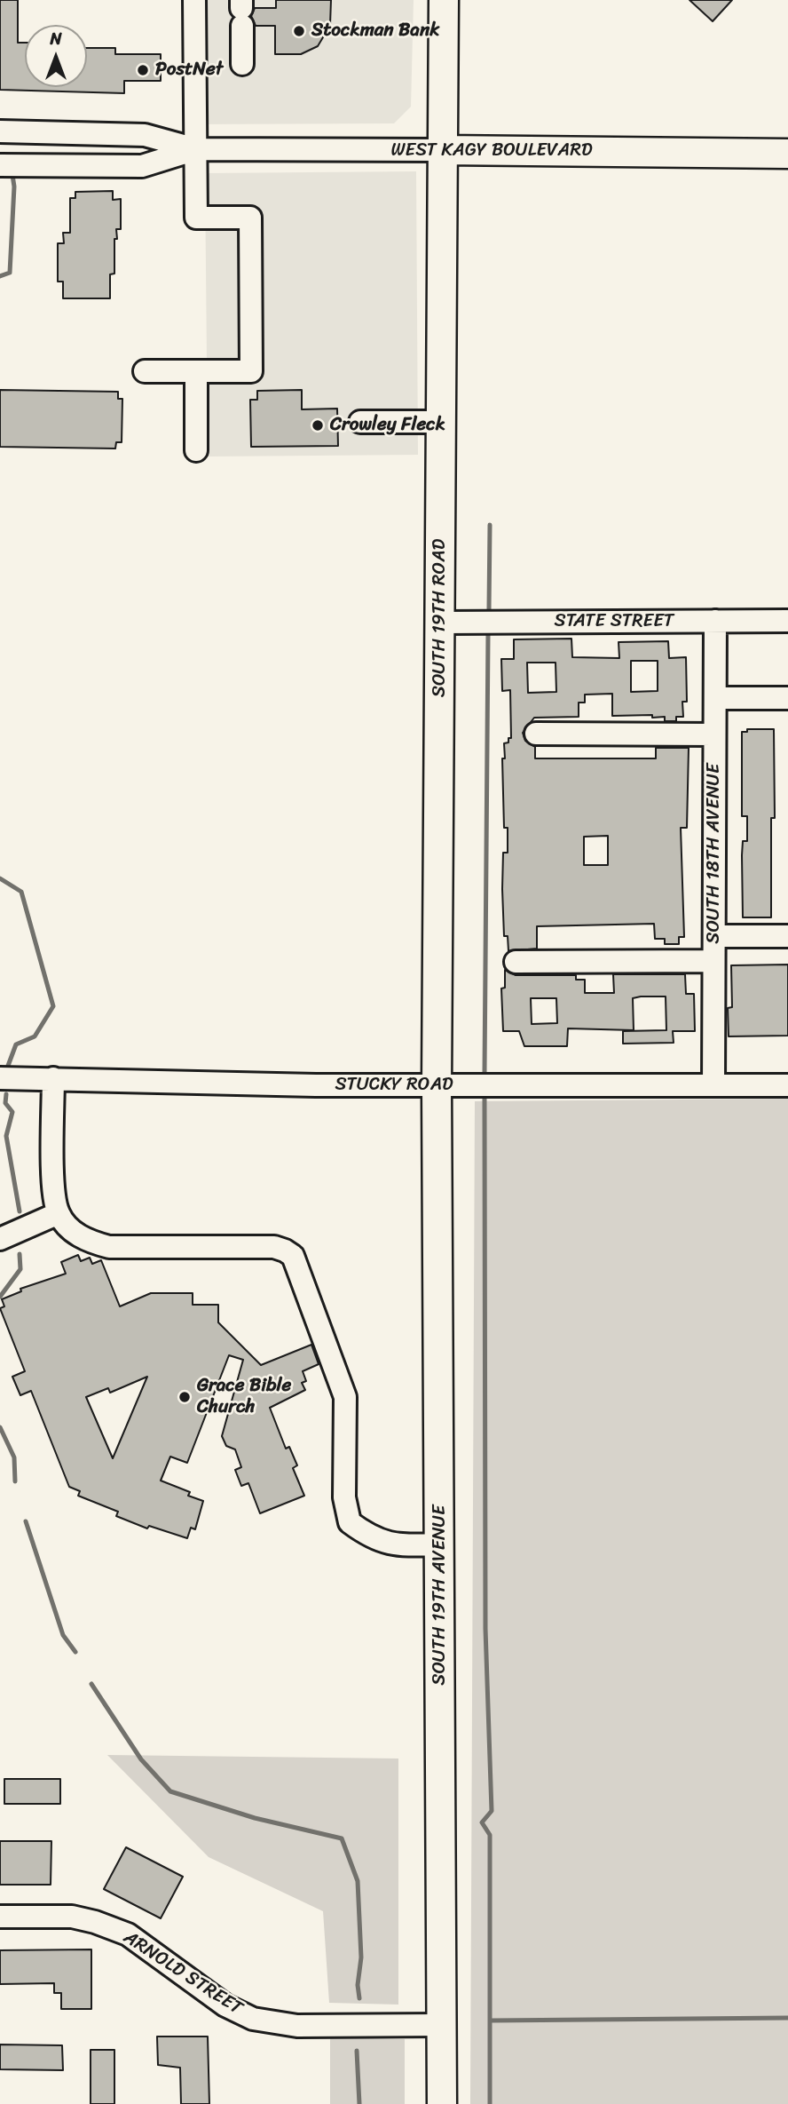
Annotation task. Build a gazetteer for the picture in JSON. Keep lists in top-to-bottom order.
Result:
{
  "streets": {
    "main road": ["WEST KAGY BOULEVARD", "SOUTH 19TH ROAD", "SOUTH 19TH AVENUE"],
    "street": [
      "STATE STREET",
      "SOUTH 18TH AVENUE",
      "STUCKY ROAD",
      "ARNOLD STREET"
    ]
  },
  "crossings": [
    ["WEST KAGY BOULEVARD", "SOUTH 19TH ROAD"],
    ["SOUTH 19TH ROAD", "STATE STREET"],
    ["SOUTH 19TH ROAD", "STUCKY ROAD"],
    ["SOUTH 19TH ROAD", "SOUTH 19TH AVENUE"],
    ["STATE STREET", "SOUTH 18TH AVENUE"],
    ["SOUTH 18TH AVENUE", "STUCKY ROAD"],
    ["STUCKY ROAD", "SOUTH 19TH AVENUE"],
    ["SOUTH 19TH AVENUE", "ARNOLD STREET"]
  ],
  "places": [
    "Stockman Bank",
    "PostNet",
    "Crowley Fleck",
    "Grace Bible Church"
  ],
  "north": "top"
}
